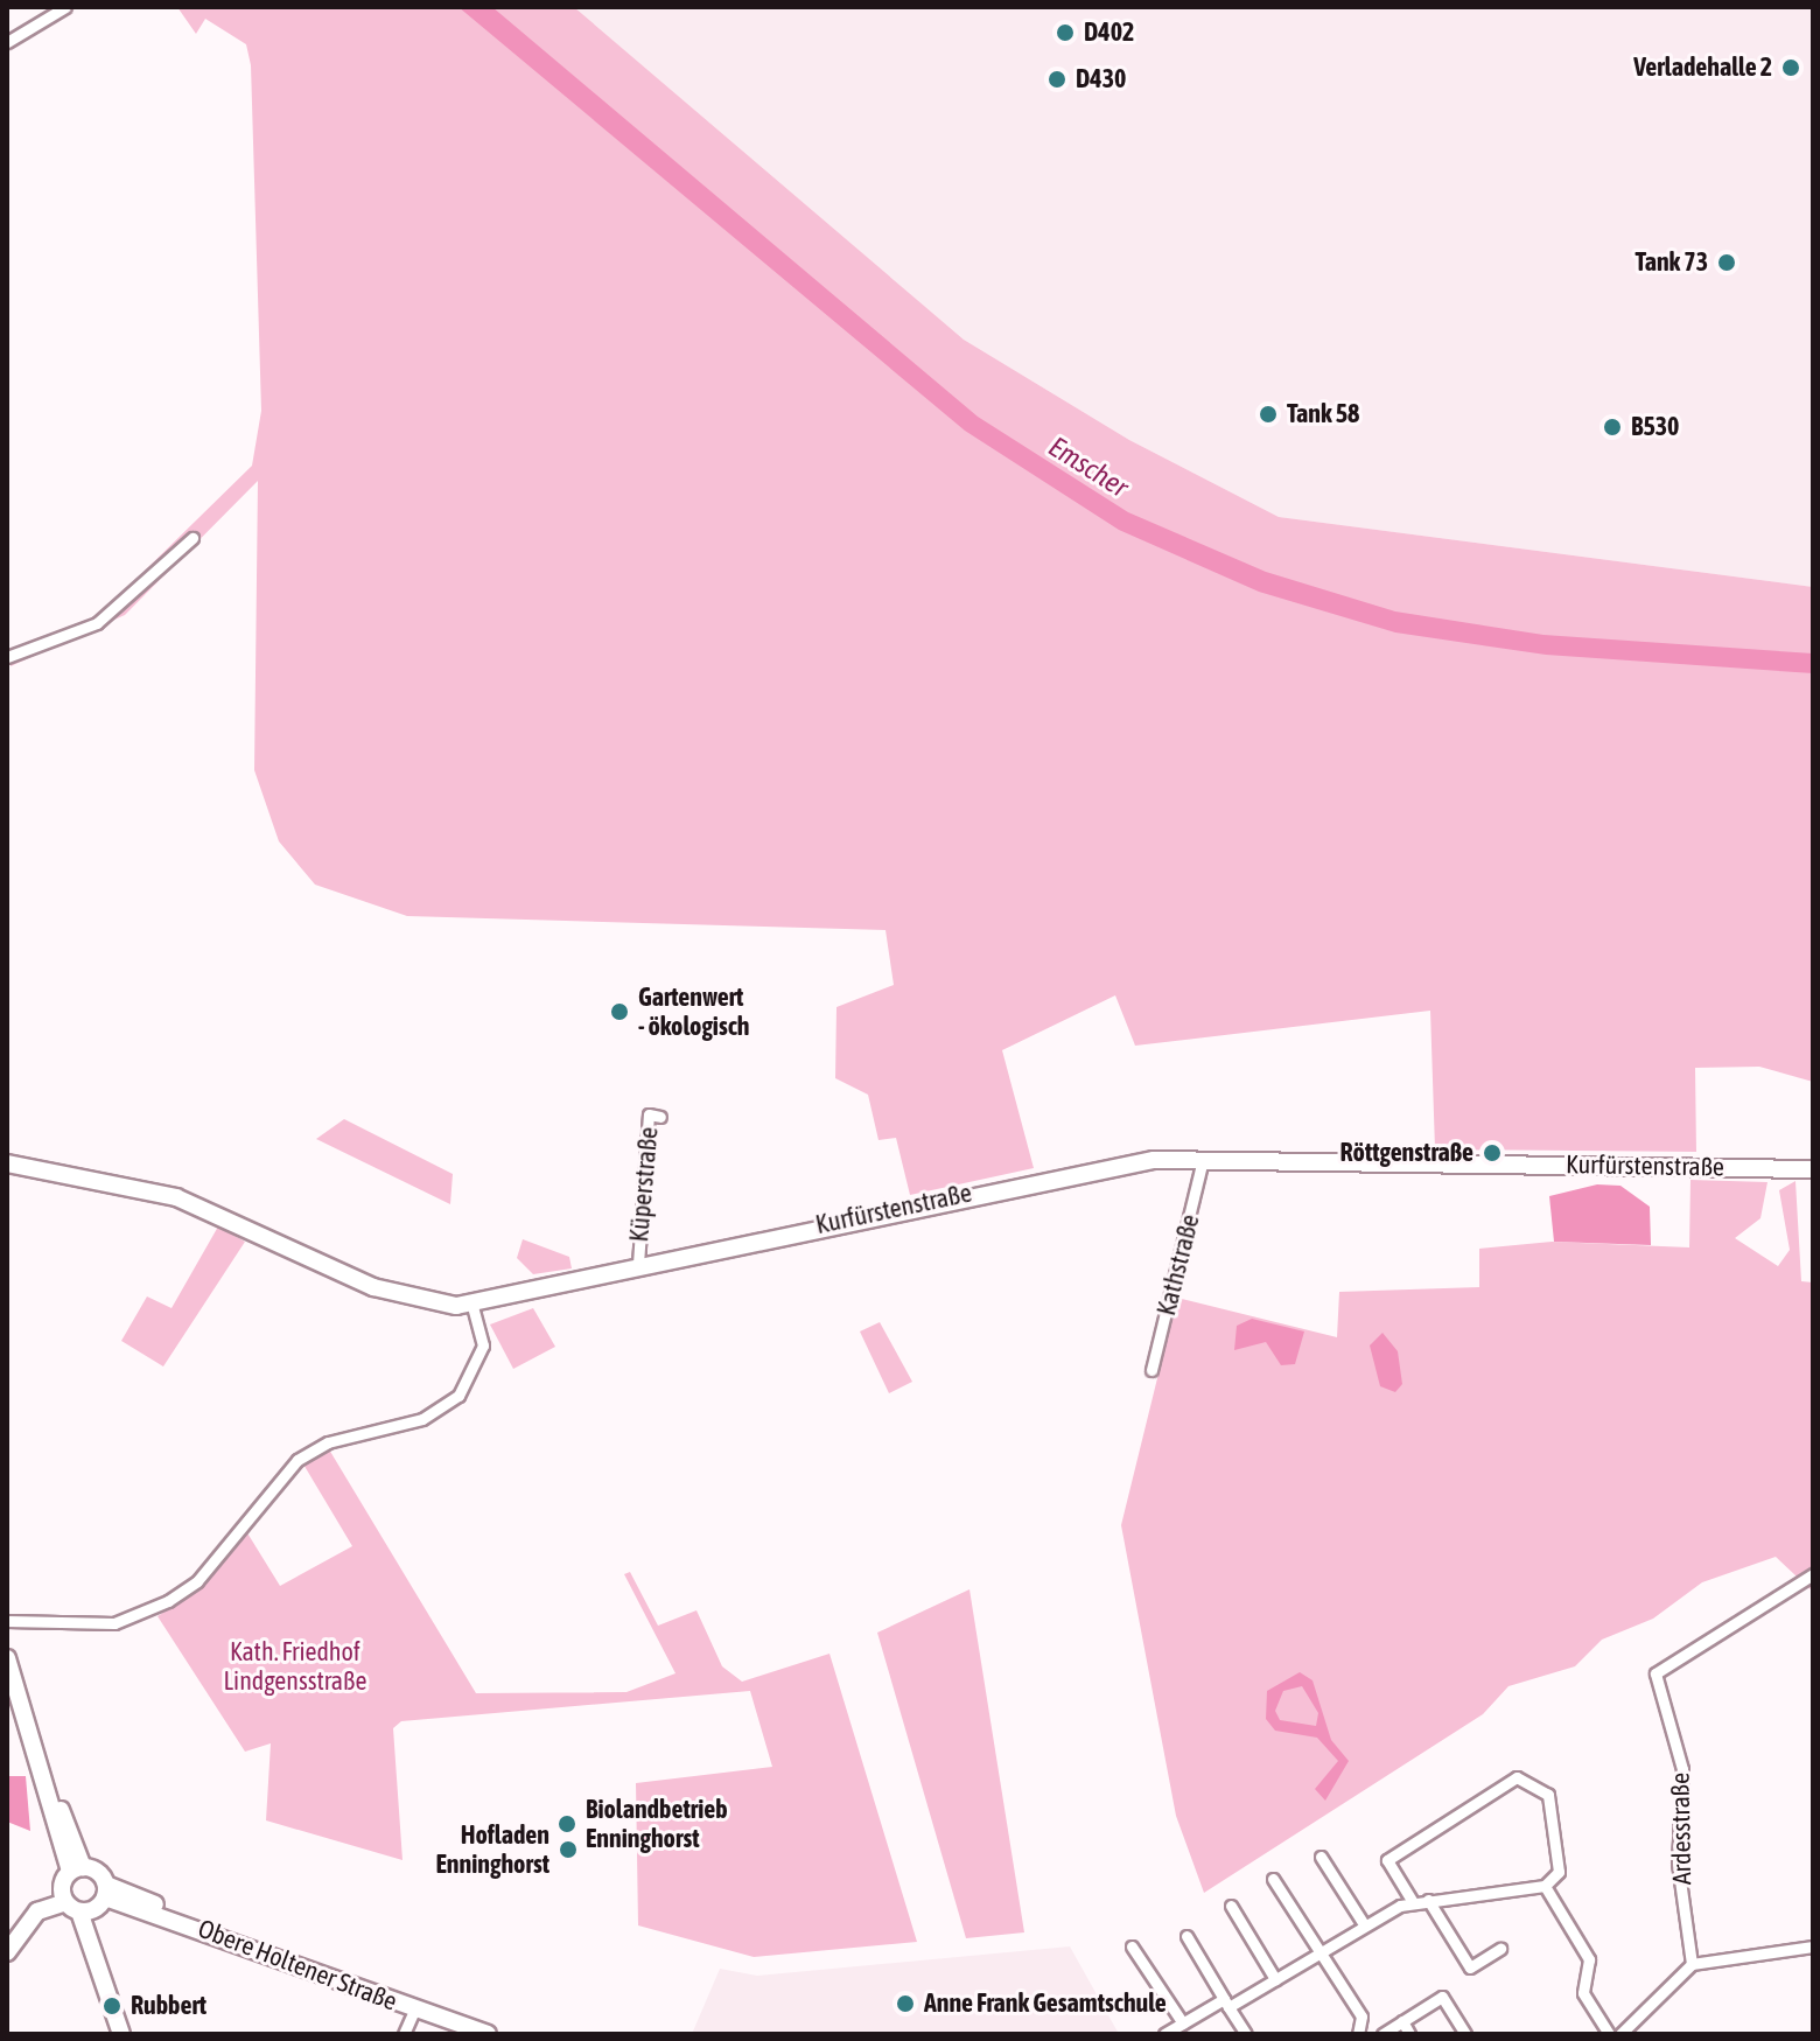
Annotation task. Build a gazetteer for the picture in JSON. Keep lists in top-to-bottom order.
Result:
{
  "streets": {
    "main road": ["Kurfürstenstraße", "Obere Holtener Straße"],
    "street": ["Küperstraße", "Kathstraße", "Ardesstraße"]
  },
  "crossings": [
    ["Kurfürstenstraße", "Küperstraße"],
    ["Kurfürstenstraße", "Kathstraße"]
  ],
  "water": ["Emscher"],
  "parks": ["Kath. Friedhof Lindgensstraße"],
  "places": [
    "D402",
    "Verladehalle 2",
    "D430",
    "Tank 73",
    "Tank 58",
    "B530",
    "Gartenwert - ökologisch",
    "Röttgenstraße",
    "Biolandbetrieb Enninghorst",
    "Hofladen Enninghorst",
    "Anne Frank Gesamtschule",
    "Rubbert"
  ]
}
